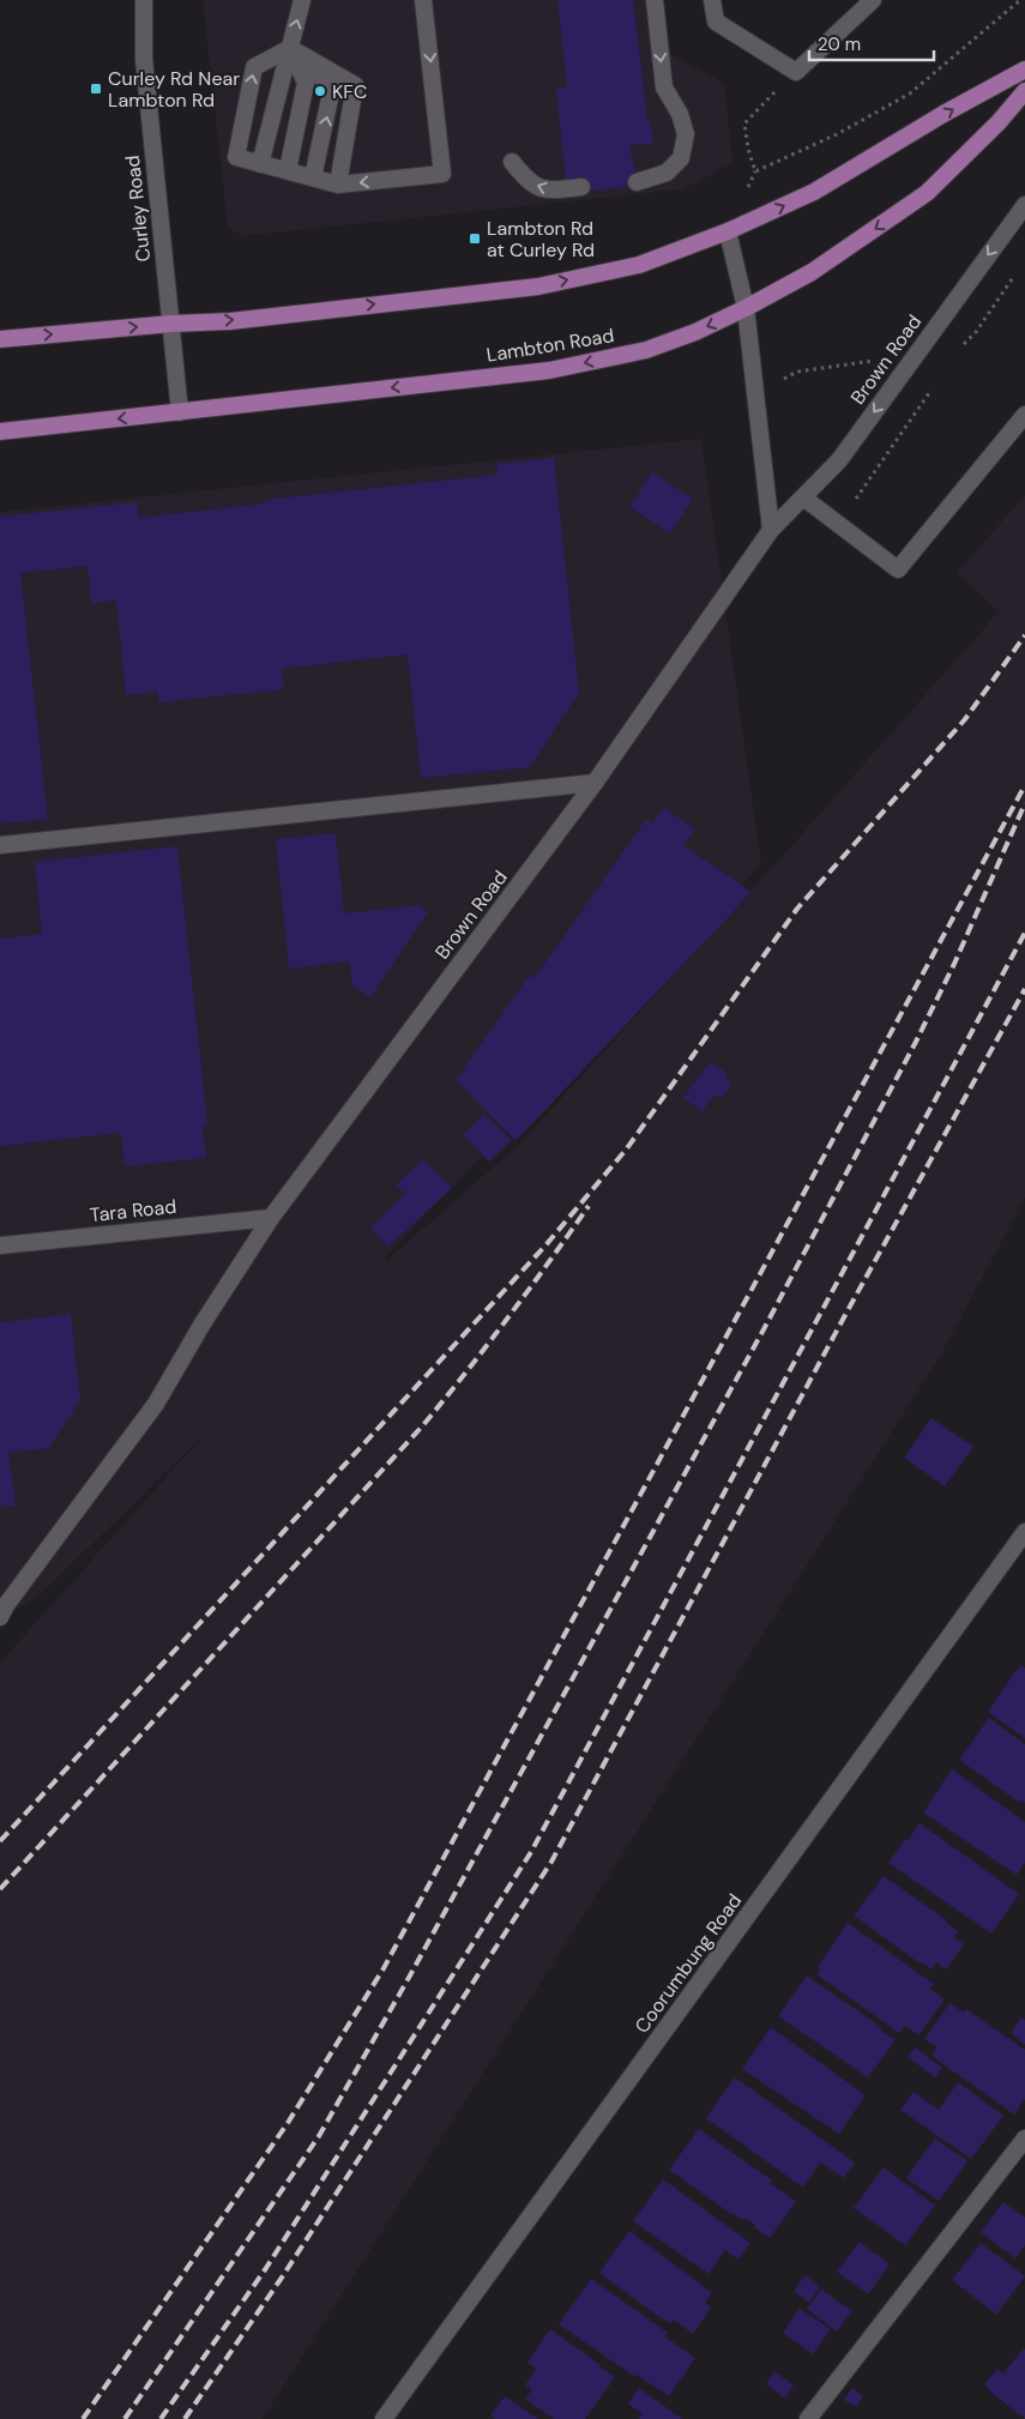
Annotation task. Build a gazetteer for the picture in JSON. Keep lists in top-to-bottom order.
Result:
{
  "streets": {
    "main road": ["Lambton Road"],
    "street": [
      "Curley Road",
      "Brown Road",
      "Tara Road",
      "Coorumbung Road"
    ]
  },
  "crossings": [
    ["Curley Road", "Lambton Road"],
    ["Brown Road", "Tara Road"]
  ],
  "places": {
    "transit": ["Curley Rd Near Lambton Rd", "Lambton Rd at Curley Rd"],
    "other": ["KFC"]
  },
  "scale_bar": "20 m"
}
